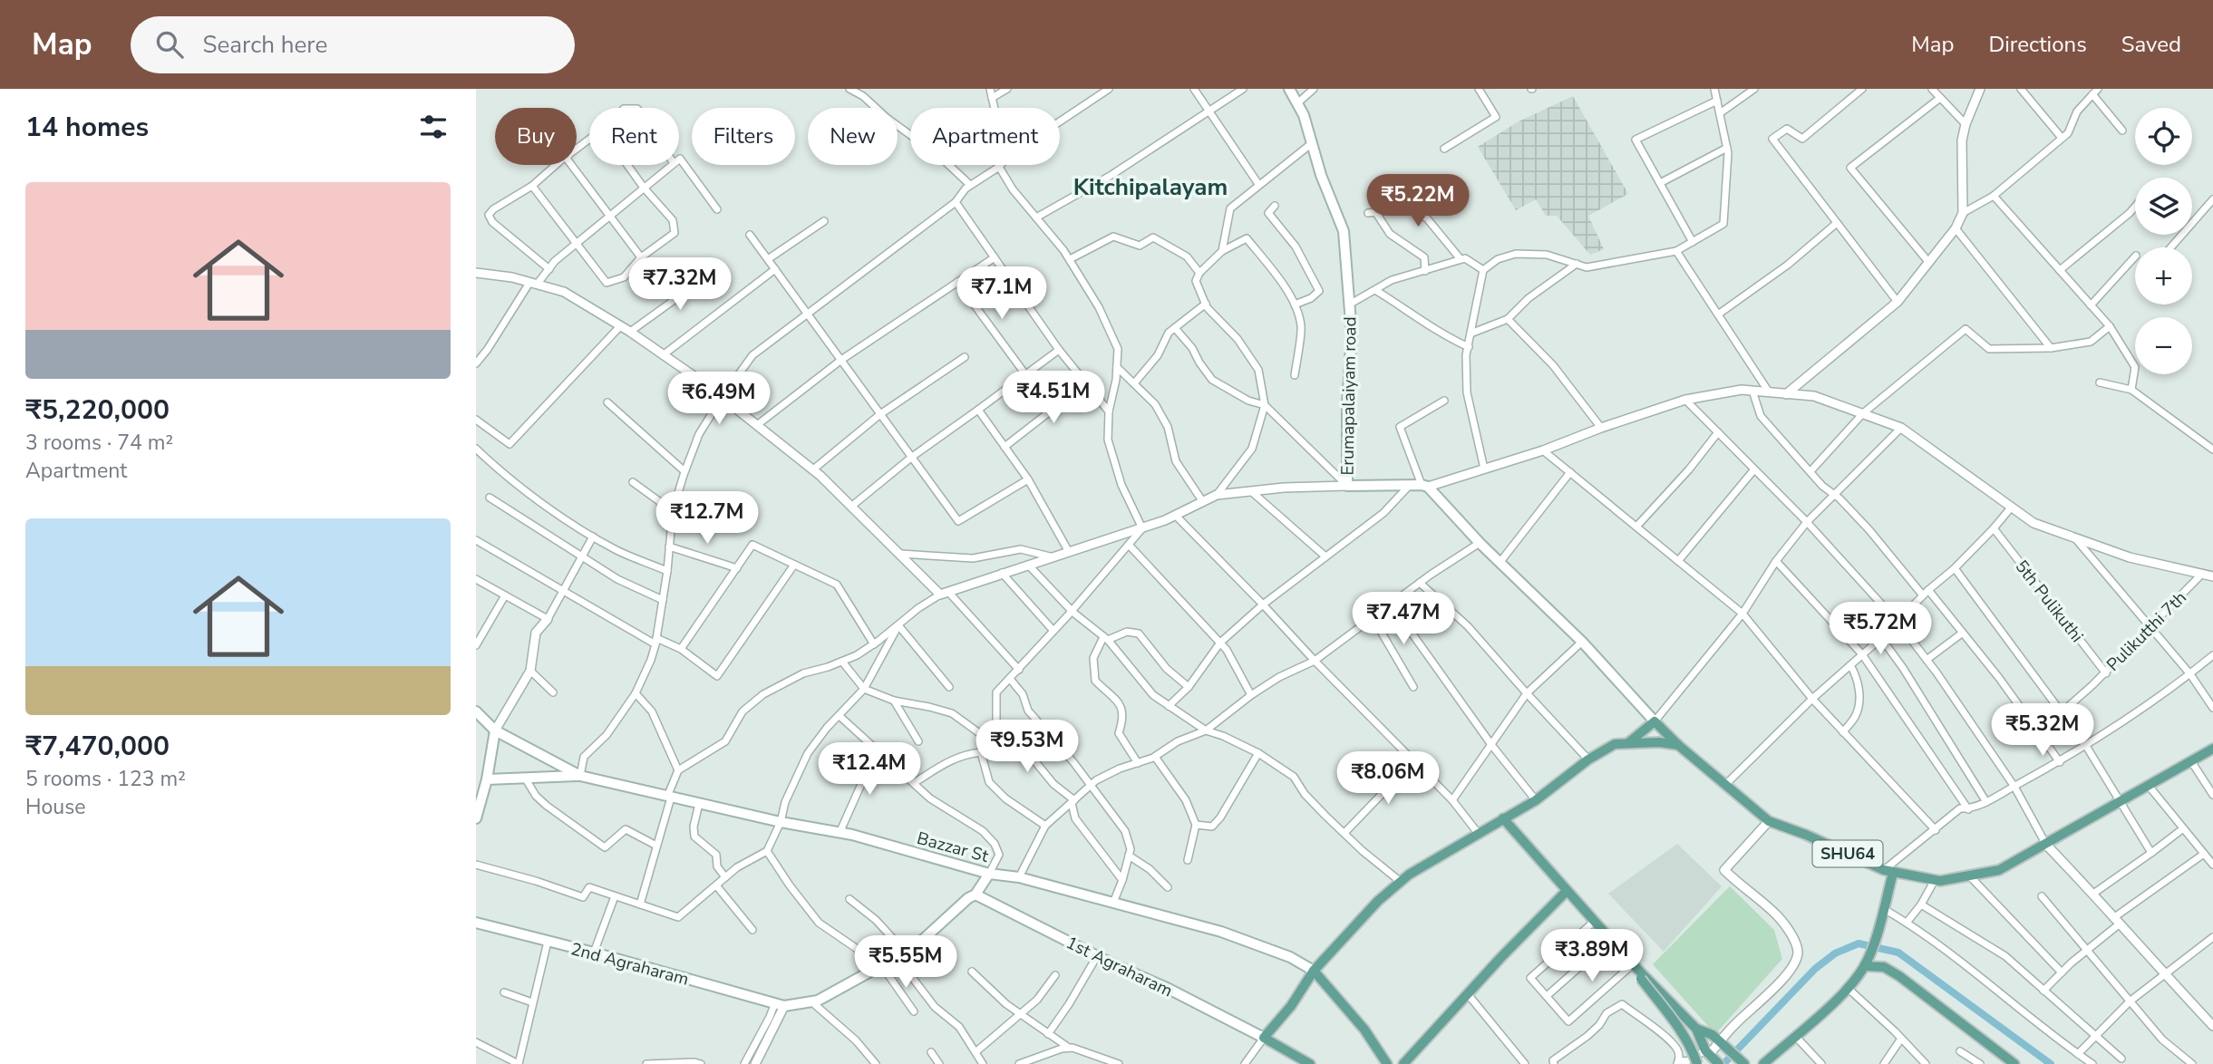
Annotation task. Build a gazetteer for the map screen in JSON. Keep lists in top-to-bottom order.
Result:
{
  "streets": {
    "main road": [
      "Erumapalaiyam road",
      "Bazzar St",
      "SHU64",
      "2nd Agraharam",
      "1st Agraharam"
    ],
    "street": ["5th Pulikuthi", "Pulikutthi 7th"]
  },
  "crossings": [
    ["5th Pulikuthi", "Pulikutthi 7th"]
  ],
  "districts": ["Kitchipalayam"],
  "page": {
    "header": "Map",
    "search": "Search here",
    "nav": ["Map", "Directions", "Saved"],
    "heading": "14 homes",
    "map_buttons": ["+", "−"],
    "chip": [
      "Buy",
      "Rent",
      "Filters",
      "New",
      "Apartment"
    ],
    "list": [
      {
        "name": "₹5,220,000",
        "note": "3 rooms · 74 m² · Apartment"
      },
      {
        "name": "₹7,470,000",
        "note": "5 rooms · 123 m² · House"
      }
    ],
    "price": [
      "₹5.22M",
      "₹7.32M",
      "₹7.1M",
      "₹4.51M",
      "₹6.49M",
      "₹12.7M",
      "₹7.47M",
      "₹5.72M",
      "₹5.32M",
      "₹9.53M",
      "₹12.4M",
      "₹8.06M",
      "₹3.89M",
      "₹5.55M"
    ]
  }
}
